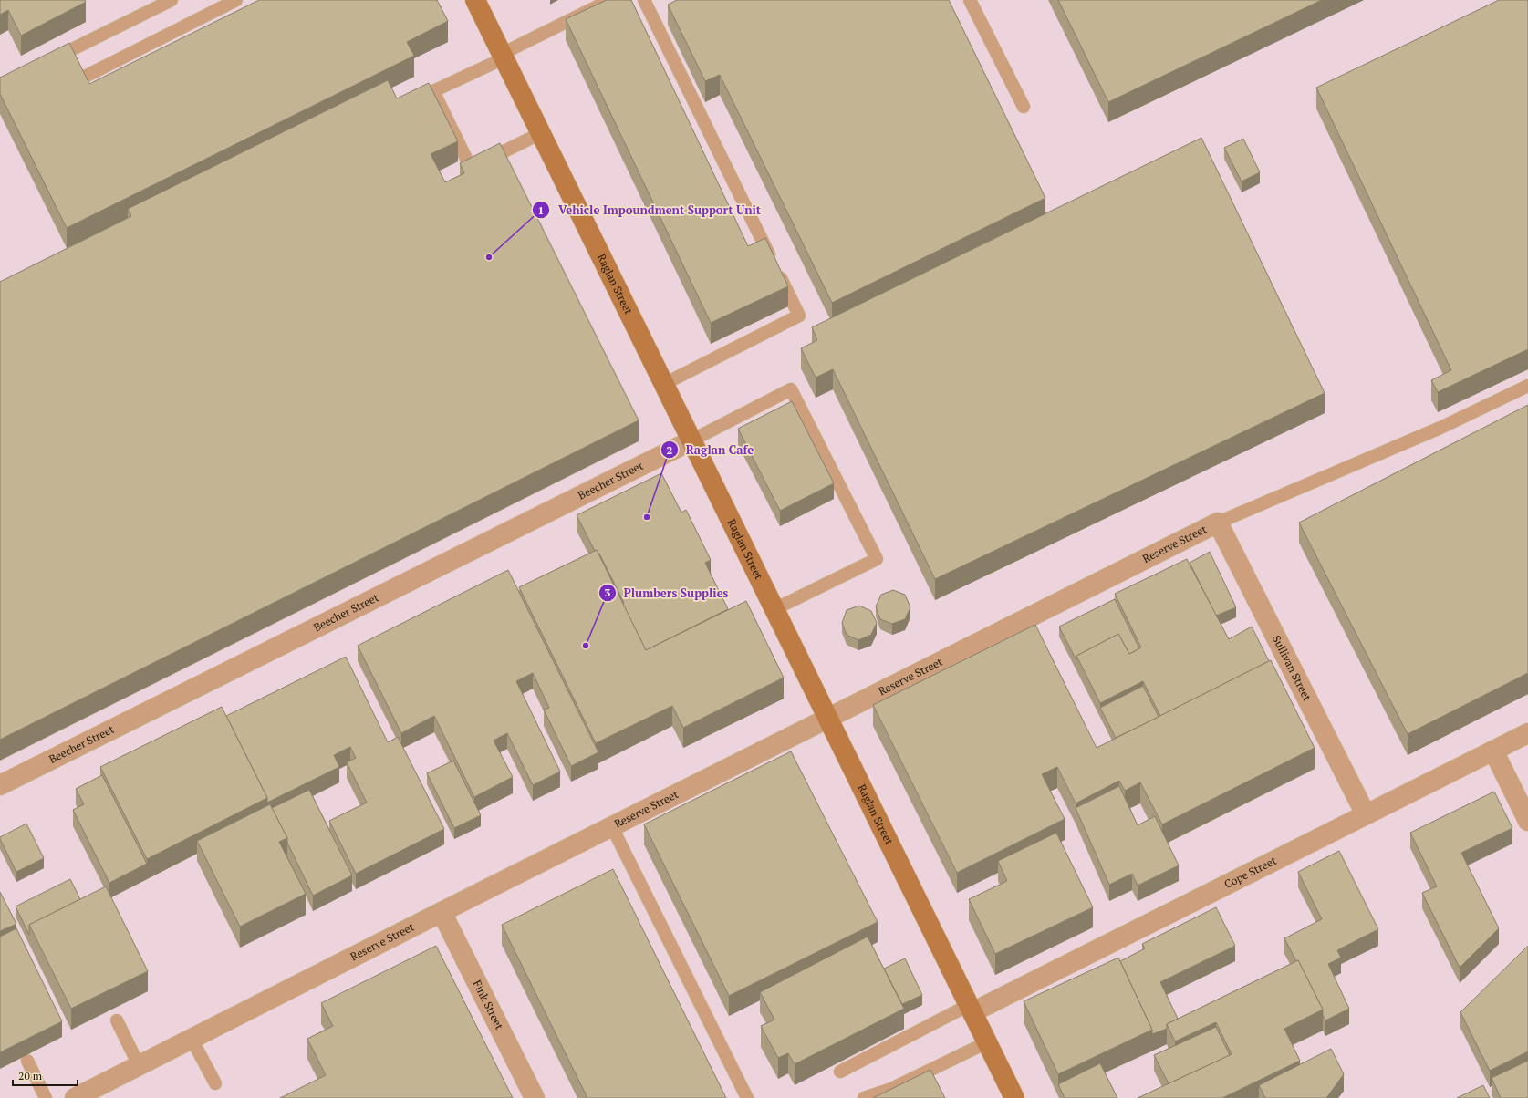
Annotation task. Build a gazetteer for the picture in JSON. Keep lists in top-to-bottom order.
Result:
{
  "streets": {
    "street": [
      "Raglan Street",
      "Beecher Street",
      "Reserve Street",
      "Sullivan Street",
      "Cope Street",
      "Fink Street"
    ]
  },
  "crossings": [
    ["Raglan Street", "Beecher Street"],
    ["Raglan Street", "Reserve Street"],
    ["Raglan Street", "Cope Street"],
    ["Reserve Street", "Sullivan Street"],
    ["Reserve Street", "Fink Street"],
    ["Sullivan Street", "Cope Street"]
  ],
  "places": ["Vehicle Impoundment Support Unit", "Raglan Cafe", "Plumbers Supplies"],
  "scale_bar": "20 m"
}
